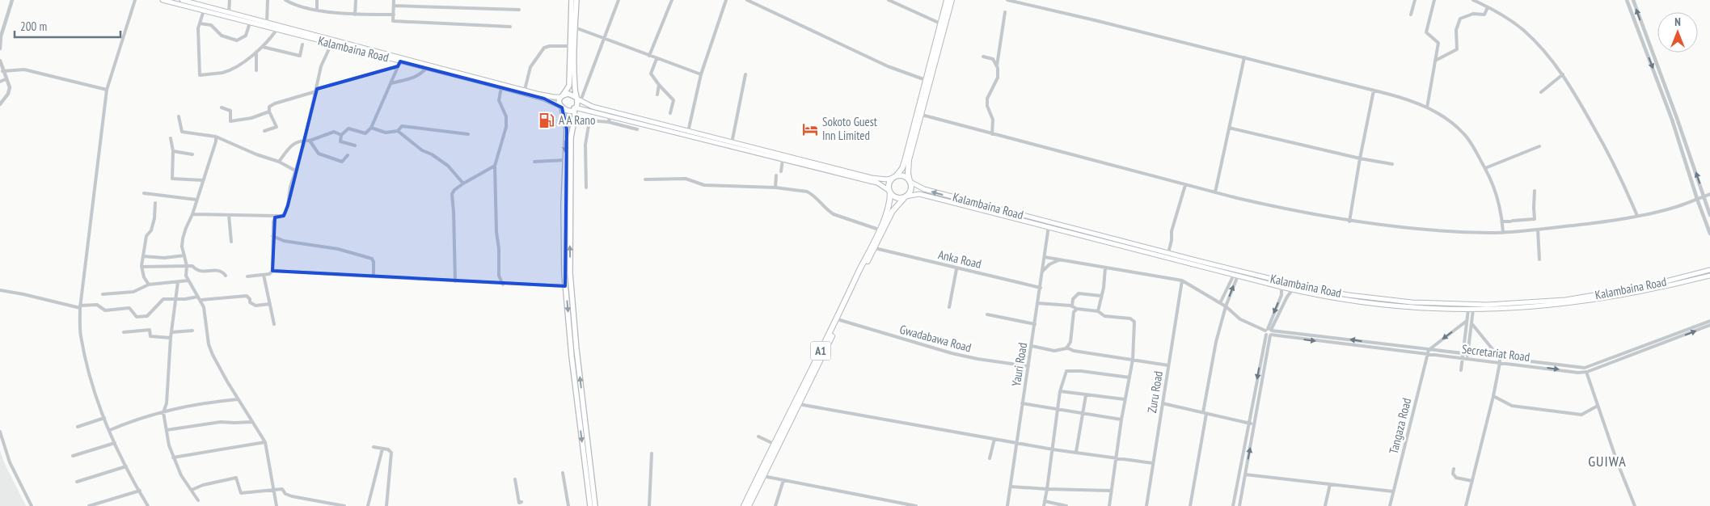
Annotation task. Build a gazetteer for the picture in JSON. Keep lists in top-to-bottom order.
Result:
{
  "streets": {
    "highway": ["A1"],
    "main road": ["Kalambaina Road"],
    "street": [
      "Anka Road",
      "Gwadabawa Road",
      "Secretariat Road",
      "Yauri Road",
      "Zuru Road",
      "Tangaza Road"
    ]
  },
  "crossings": [
    ["Kalambaina Road", "A1"],
    ["Anka Road", "A1"],
    ["Anka Road", "Yauri Road"],
    ["Gwadabawa Road", "A1"],
    ["Gwadabawa Road", "Yauri Road"],
    ["Secretariat Road", "Tangaza Road"]
  ],
  "districts": ["GUIWA"],
  "places": {
    "fuel station": ["A A Rano"],
    "hotel": ["Sokoto Guest Inn Limited"]
  },
  "scale_bar": "200 m",
  "north": "top"
}
